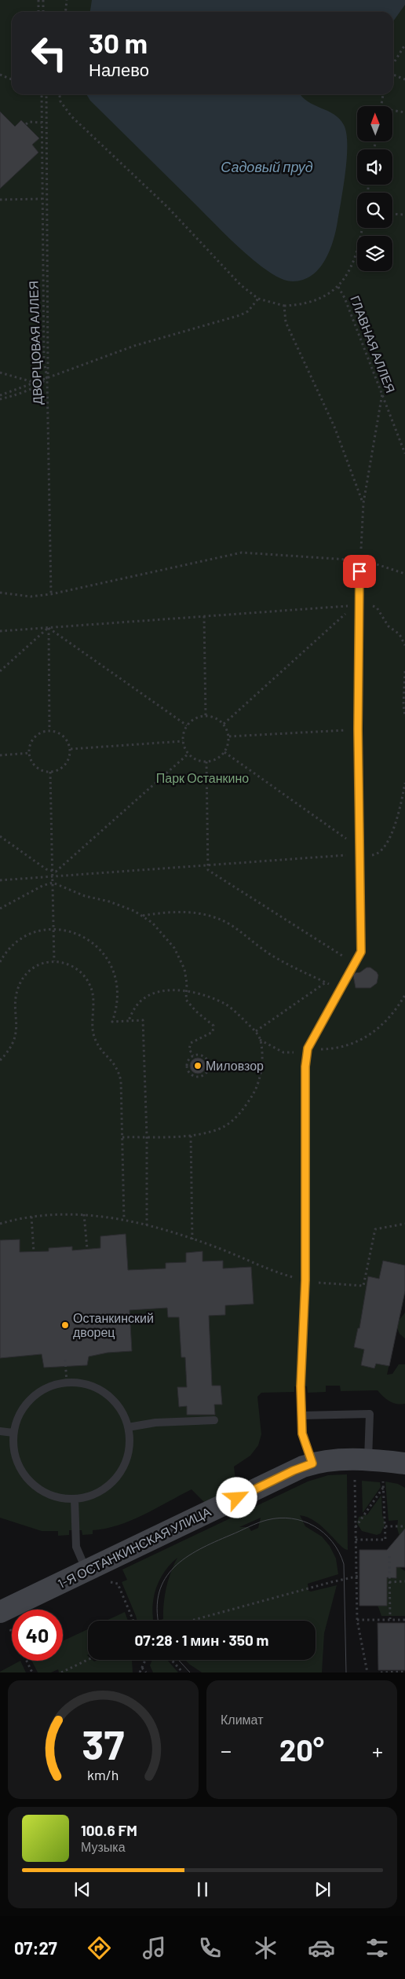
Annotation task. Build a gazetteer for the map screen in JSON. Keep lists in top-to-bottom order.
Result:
{
  "streets": {
    "street": ["1-Я ОСТАНКИНСКАЯ УЛИЦА"],
    "path": ["ДВОРЦОВАЯ АЛЛЕЯ", "ГЛАВНАЯ АЛЛЕЯ"]
  },
  "water": ["Садовый пруд"],
  "parks": ["Парк Останкино"],
  "places": ["Миловзор", "Останкинский дворец"],
  "north": "top",
  "page": {
    "turn": ["30 m", "Налево"],
    "limit": "40",
    "trip": "07:28 · 1 мин · 350 m",
    "tile": "Климат",
    "heat": ["−", "20°", "+"],
    "song": ["100.6 FM", "Музыка"],
    "tabs": "07:27",
    "gauge": ["37", "km/h"]
  }
}
